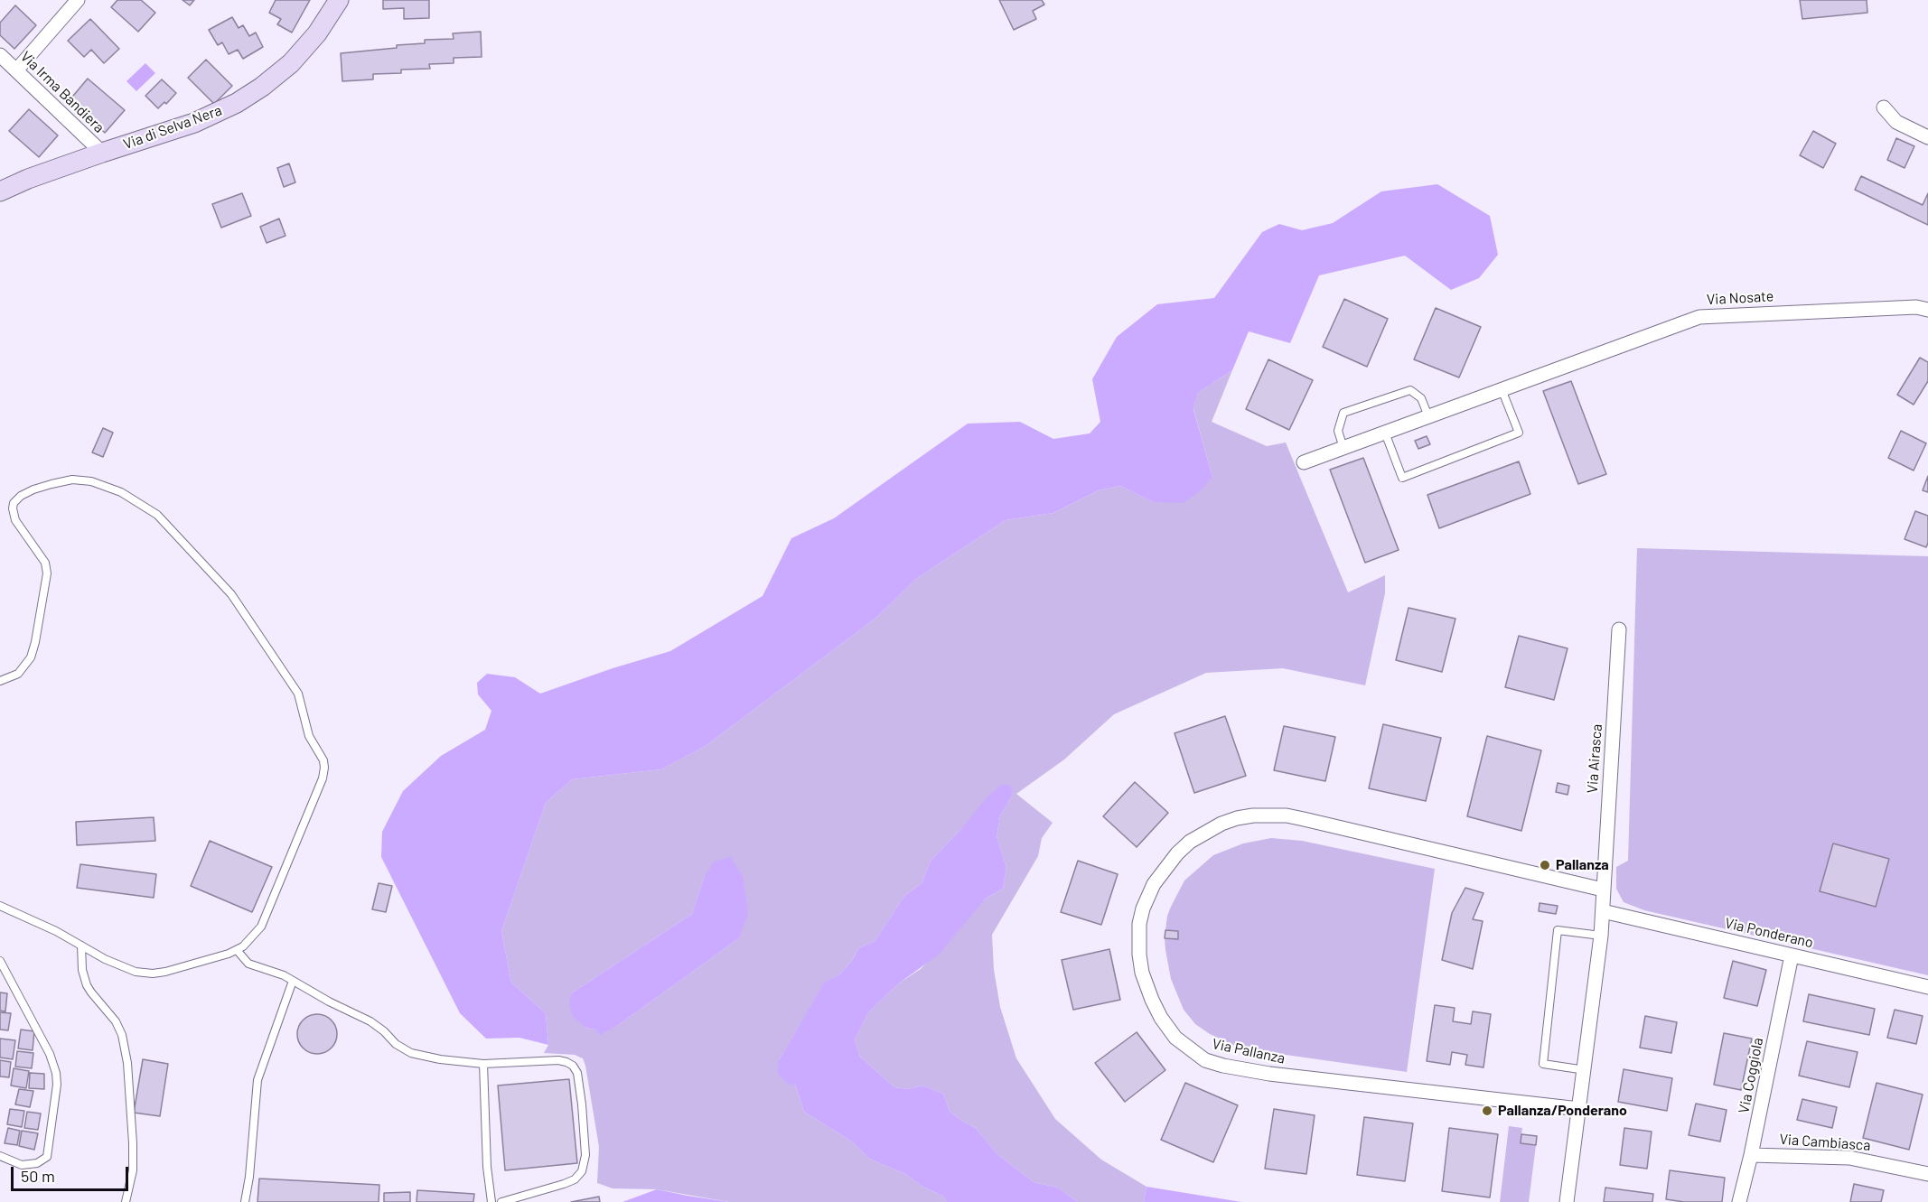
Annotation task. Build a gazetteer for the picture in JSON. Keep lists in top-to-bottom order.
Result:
{
  "streets": {
    "street": [
      "Via Irma Bandiera",
      "Via di Selva Nera",
      "Via Nosate",
      "Via Airasca",
      "Via Ponderano",
      "Via Pallanza",
      "Via Coggiola",
      "Via Cambiasca"
    ]
  },
  "crossings": [
    ["Via Irma Bandiera", "Via di Selva Nera"],
    ["Via Airasca", "Via Pallanza"],
    ["Via Ponderano", "Via Coggiola"],
    ["Via Coggiola", "Via Cambiasca"]
  ],
  "places": ["Pallanza", "Pallanza/Ponderano"],
  "scale_bar": "50 m"
}
